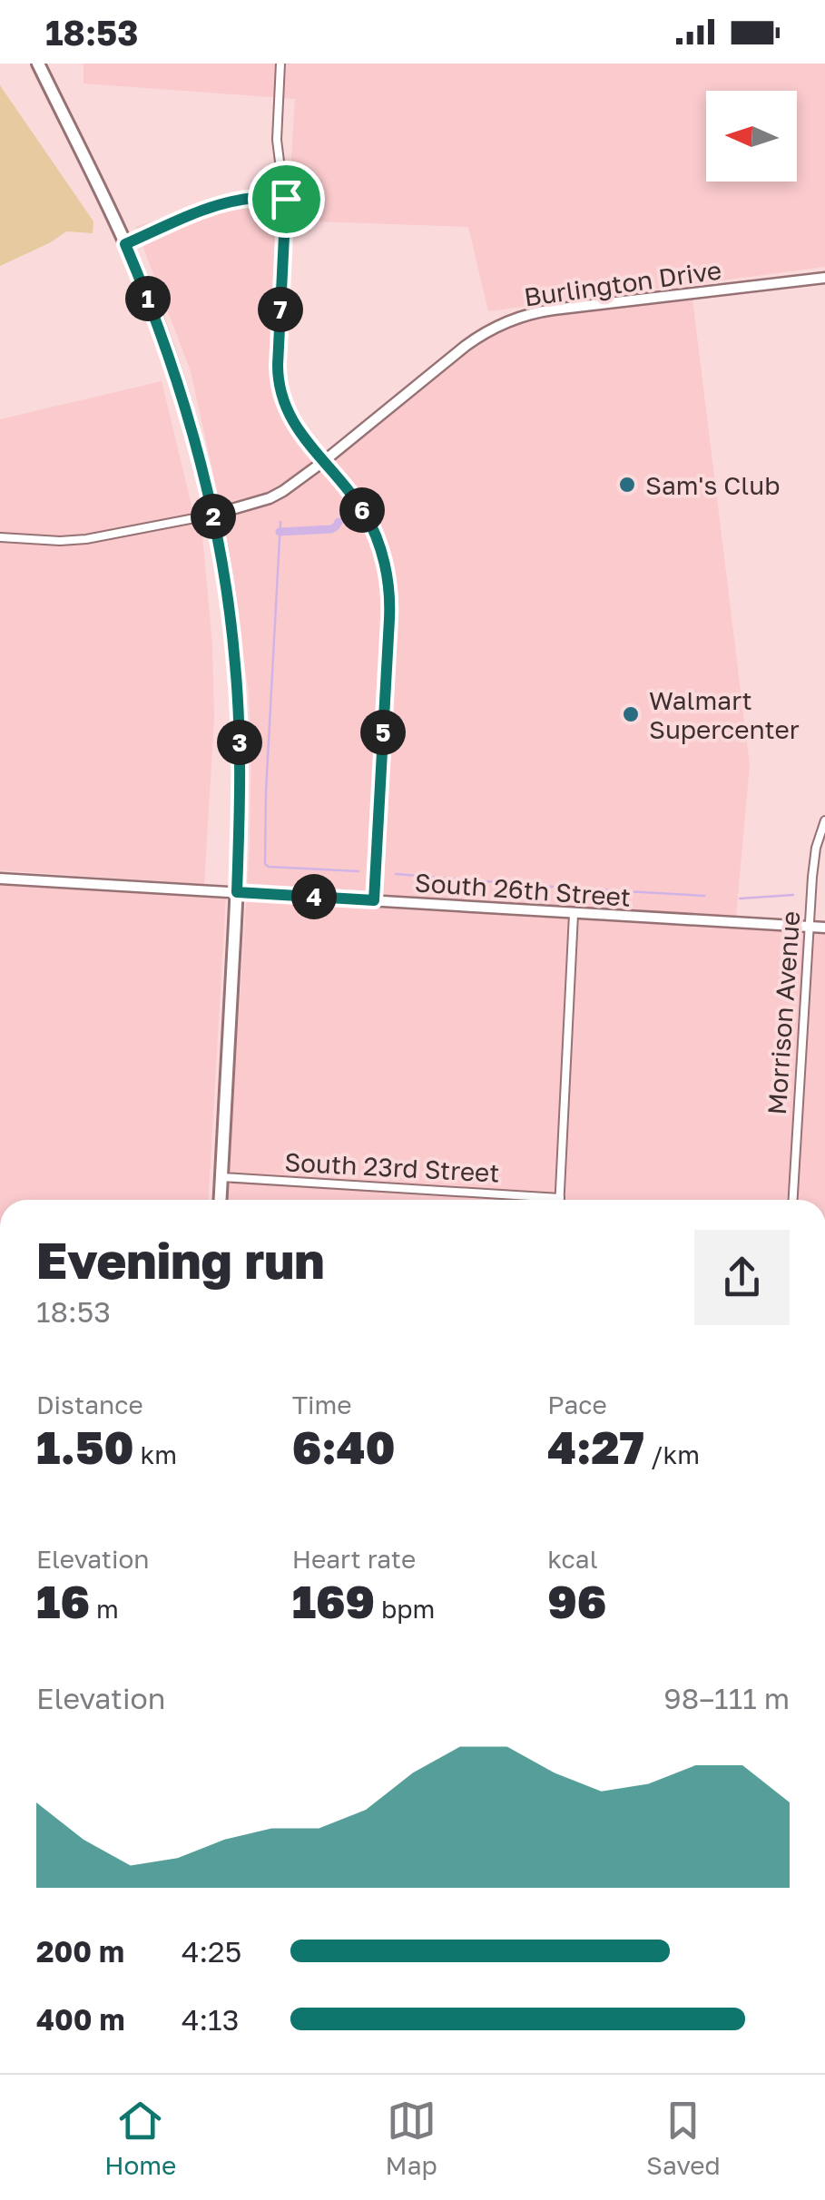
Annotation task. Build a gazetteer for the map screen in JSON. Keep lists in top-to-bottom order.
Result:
{
  "streets": {
    "street": [
      "Burlington Drive",
      "South 26th Street",
      "Morrison Avenue",
      "South 23rd Street"
    ]
  },
  "crossings": [
    ["South 26th Street", "Morrison Avenue"]
  ],
  "places": ["Sam's Club", "Walmart Supercenter"],
  "north": "left",
  "page": {
    "status": "18:53",
    "pins": [
      "1",
      "7",
      "6",
      "2",
      "5",
      "3",
      "4"
    ],
    "heading": ["Evening run", "18:53"],
    "stats": [
      ["Distance", "1.50 km"],
      ["Time", "6:40"],
      ["Pace", "4:27 /km"],
      ["Elevation", "16 m"],
      ["Heart rate", "169 bpm"],
      ["kcal", "96"]
    ],
    "chart": ["Elevation", "98–111 m"],
    "list": [
      {
        "name": "200 m",
        "note": "4:25"
      },
      {
        "name": "400 m",
        "note": "4:13"
      }
    ],
    "tabs": ["Home", "Map", "Saved"]
  }
}
